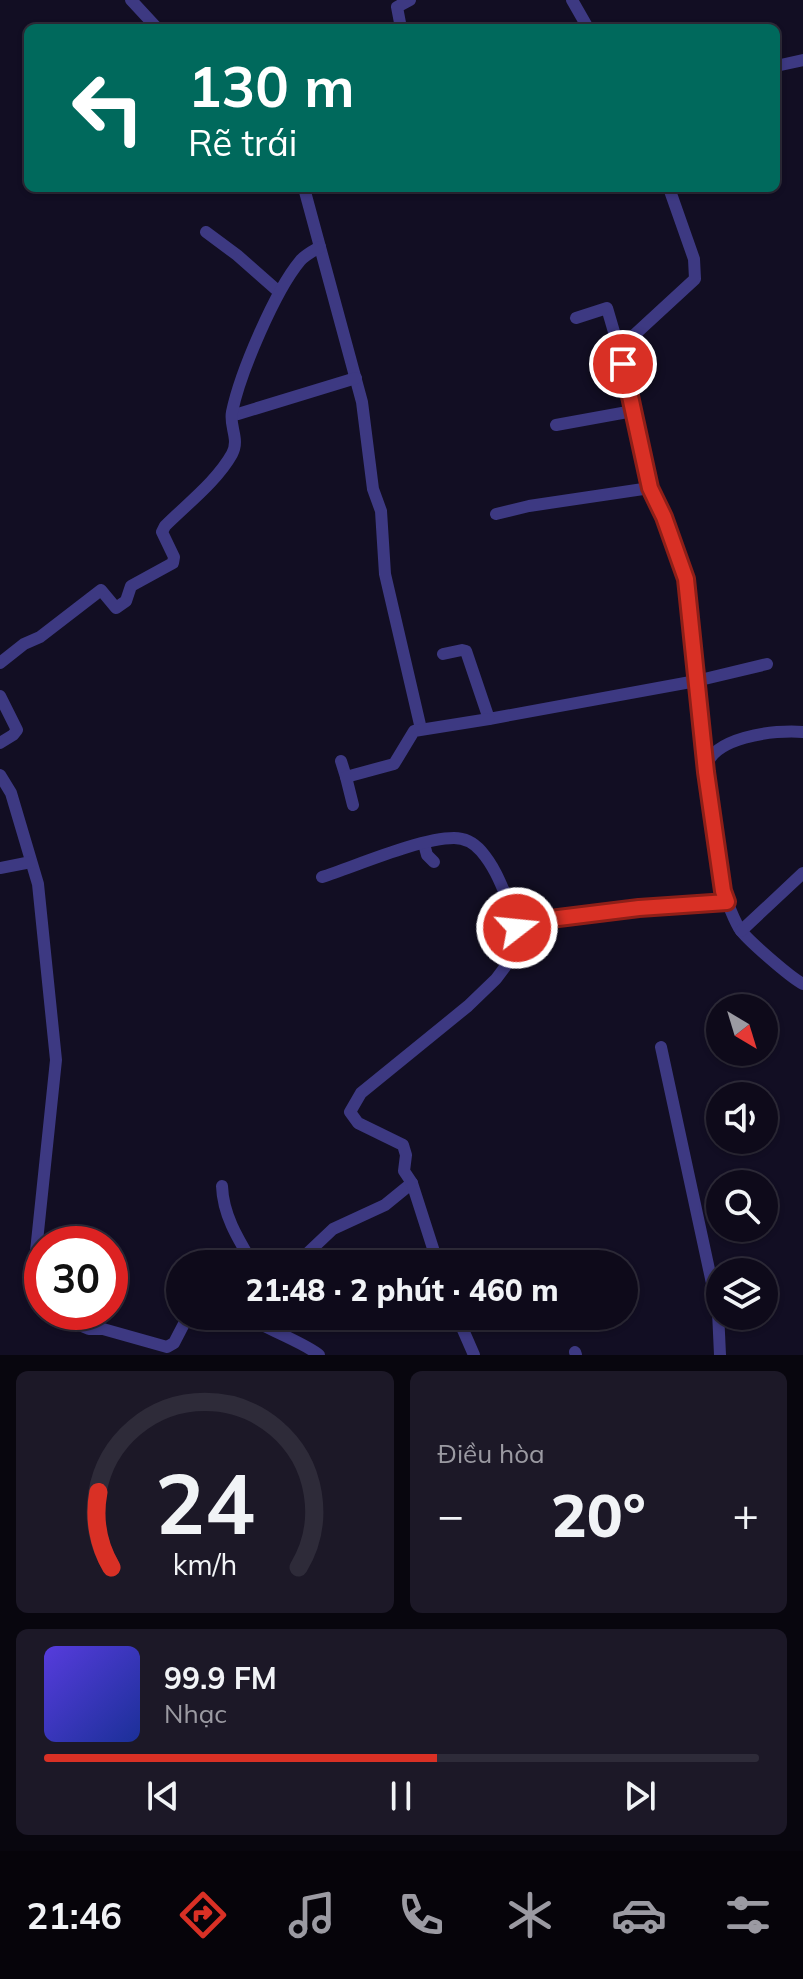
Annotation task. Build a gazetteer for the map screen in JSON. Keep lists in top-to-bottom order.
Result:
{
  "north": "bottom right",
  "page": {
    "turn": ["130 m", "Rẽ trái"],
    "limit": "30",
    "trip": "21:48 · 2 phút · 460 m",
    "tile": "Điều hòa",
    "heat": ["−", "20°", "+"],
    "song": ["99.9 FM", "Nhạc"],
    "tabs": "21:46",
    "gauge": ["24", "km/h"]
  }
}
